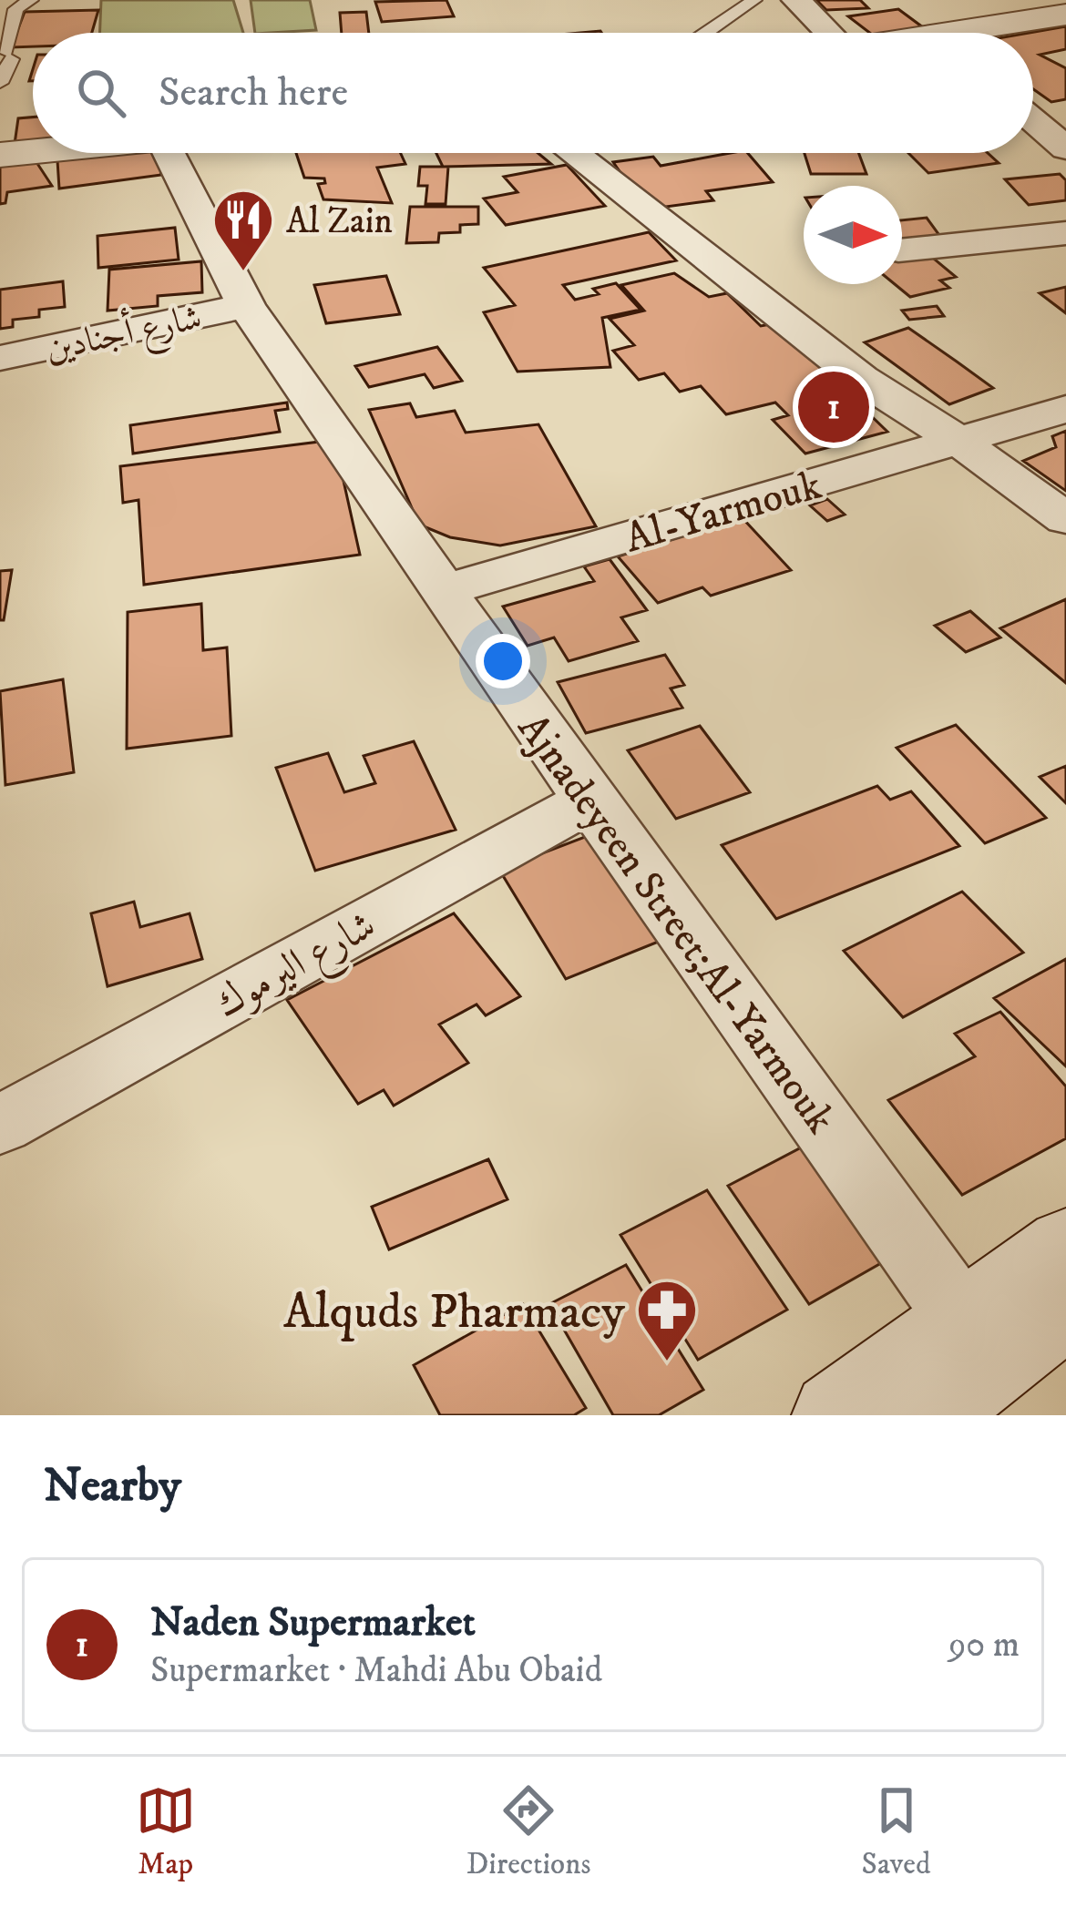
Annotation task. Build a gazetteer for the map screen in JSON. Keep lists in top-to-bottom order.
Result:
{
  "streets": {
    "street": [
      "شارع أجنادين",
      "Al-Yarmouk",
      "Ajnadeyeen Street;Al-Yarmouk",
      "شارع اليرموك"
    ]
  },
  "crossings": [
    ["شارع أجنادين", "Ajnadeyeen Street;Al-Yarmouk"],
    ["Al-Yarmouk", "Ajnadeyeen Street;Al-Yarmouk"],
    ["Ajnadeyeen Street;Al-Yarmouk", "شارع اليرموك"]
  ],
  "places": {
    "restaurant": ["Al Zain"],
    "pharmacy": ["Alquds Pharmacy"]
  },
  "north": "right",
  "page": {
    "search": "Search here",
    "pins": "1",
    "heading": "Nearby",
    "list": [
      {
        "mark": "1",
        "name": "Naden Supermarket",
        "note": "Supermarket · Mahdi Abu Obaid",
        "value": "90 m"
      }
    ],
    "nav": ["Map", "Directions", "Saved"]
  }
}
